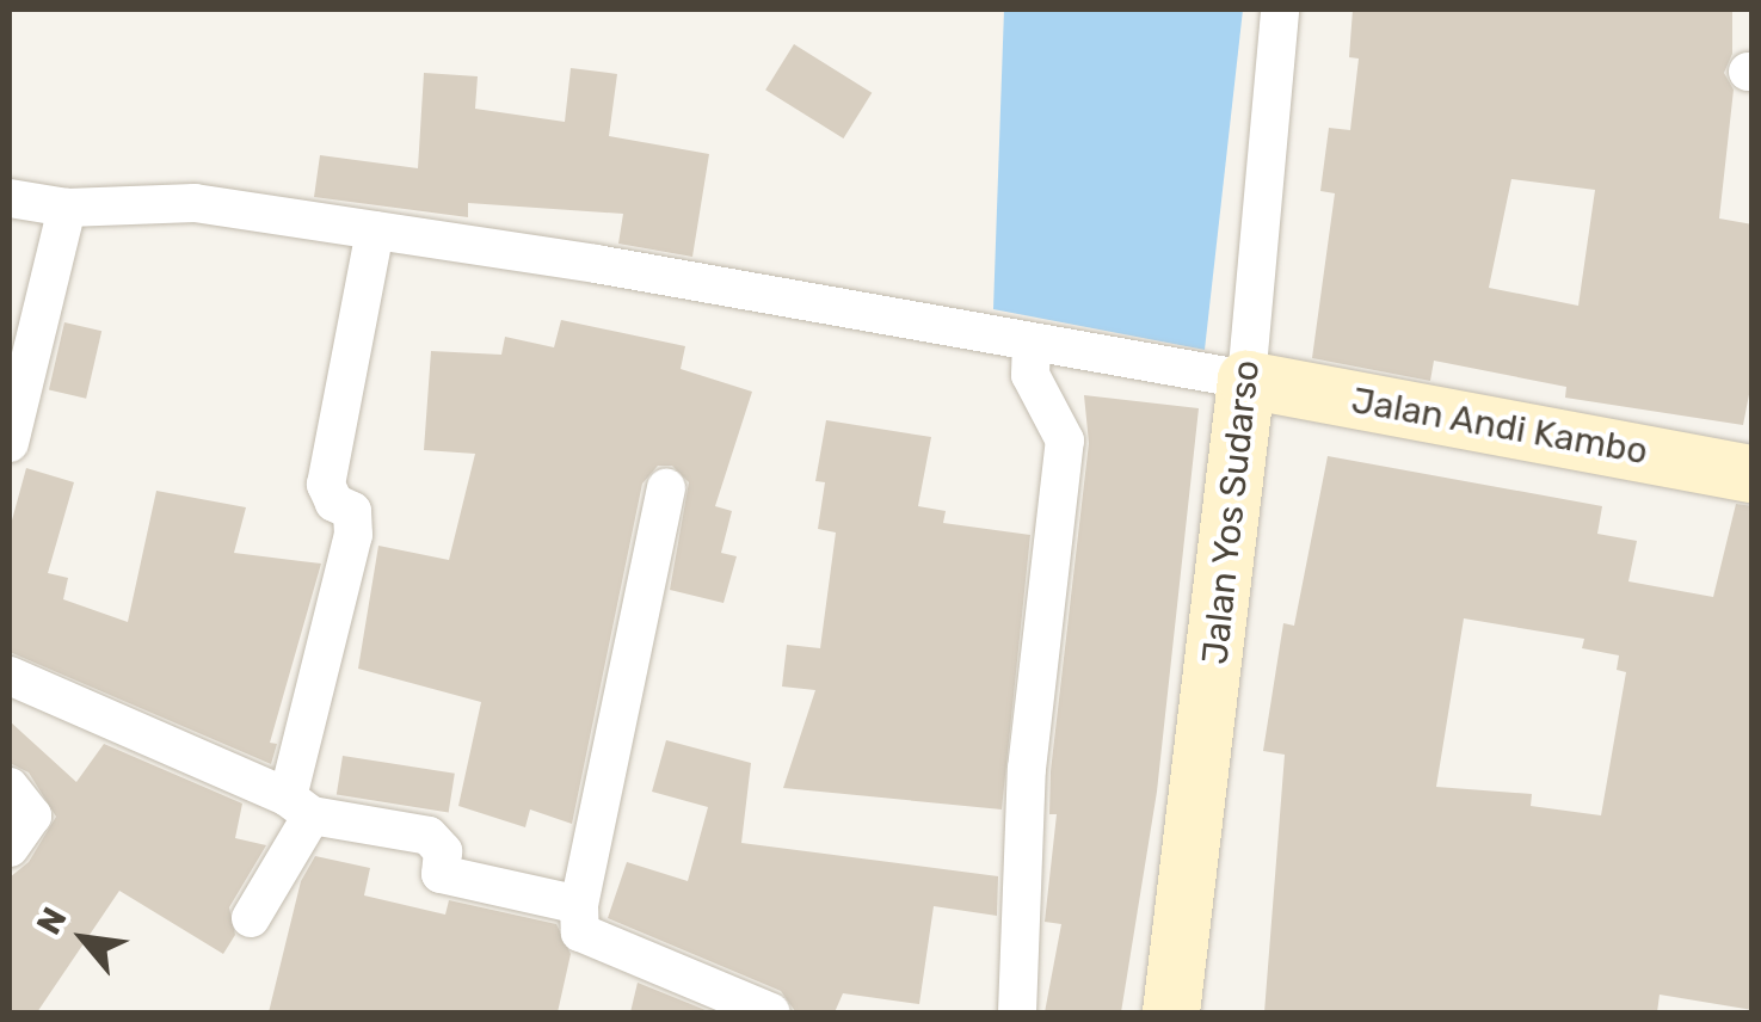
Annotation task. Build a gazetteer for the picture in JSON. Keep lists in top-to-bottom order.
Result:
{
  "streets": {
    "street": ["Jalan Andi Kambo", "Jalan Yos Sudarso"]
  },
  "crossings": [
    ["Jalan Andi Kambo", "Jalan Yos Sudarso"]
  ],
  "north": "top left"
}
